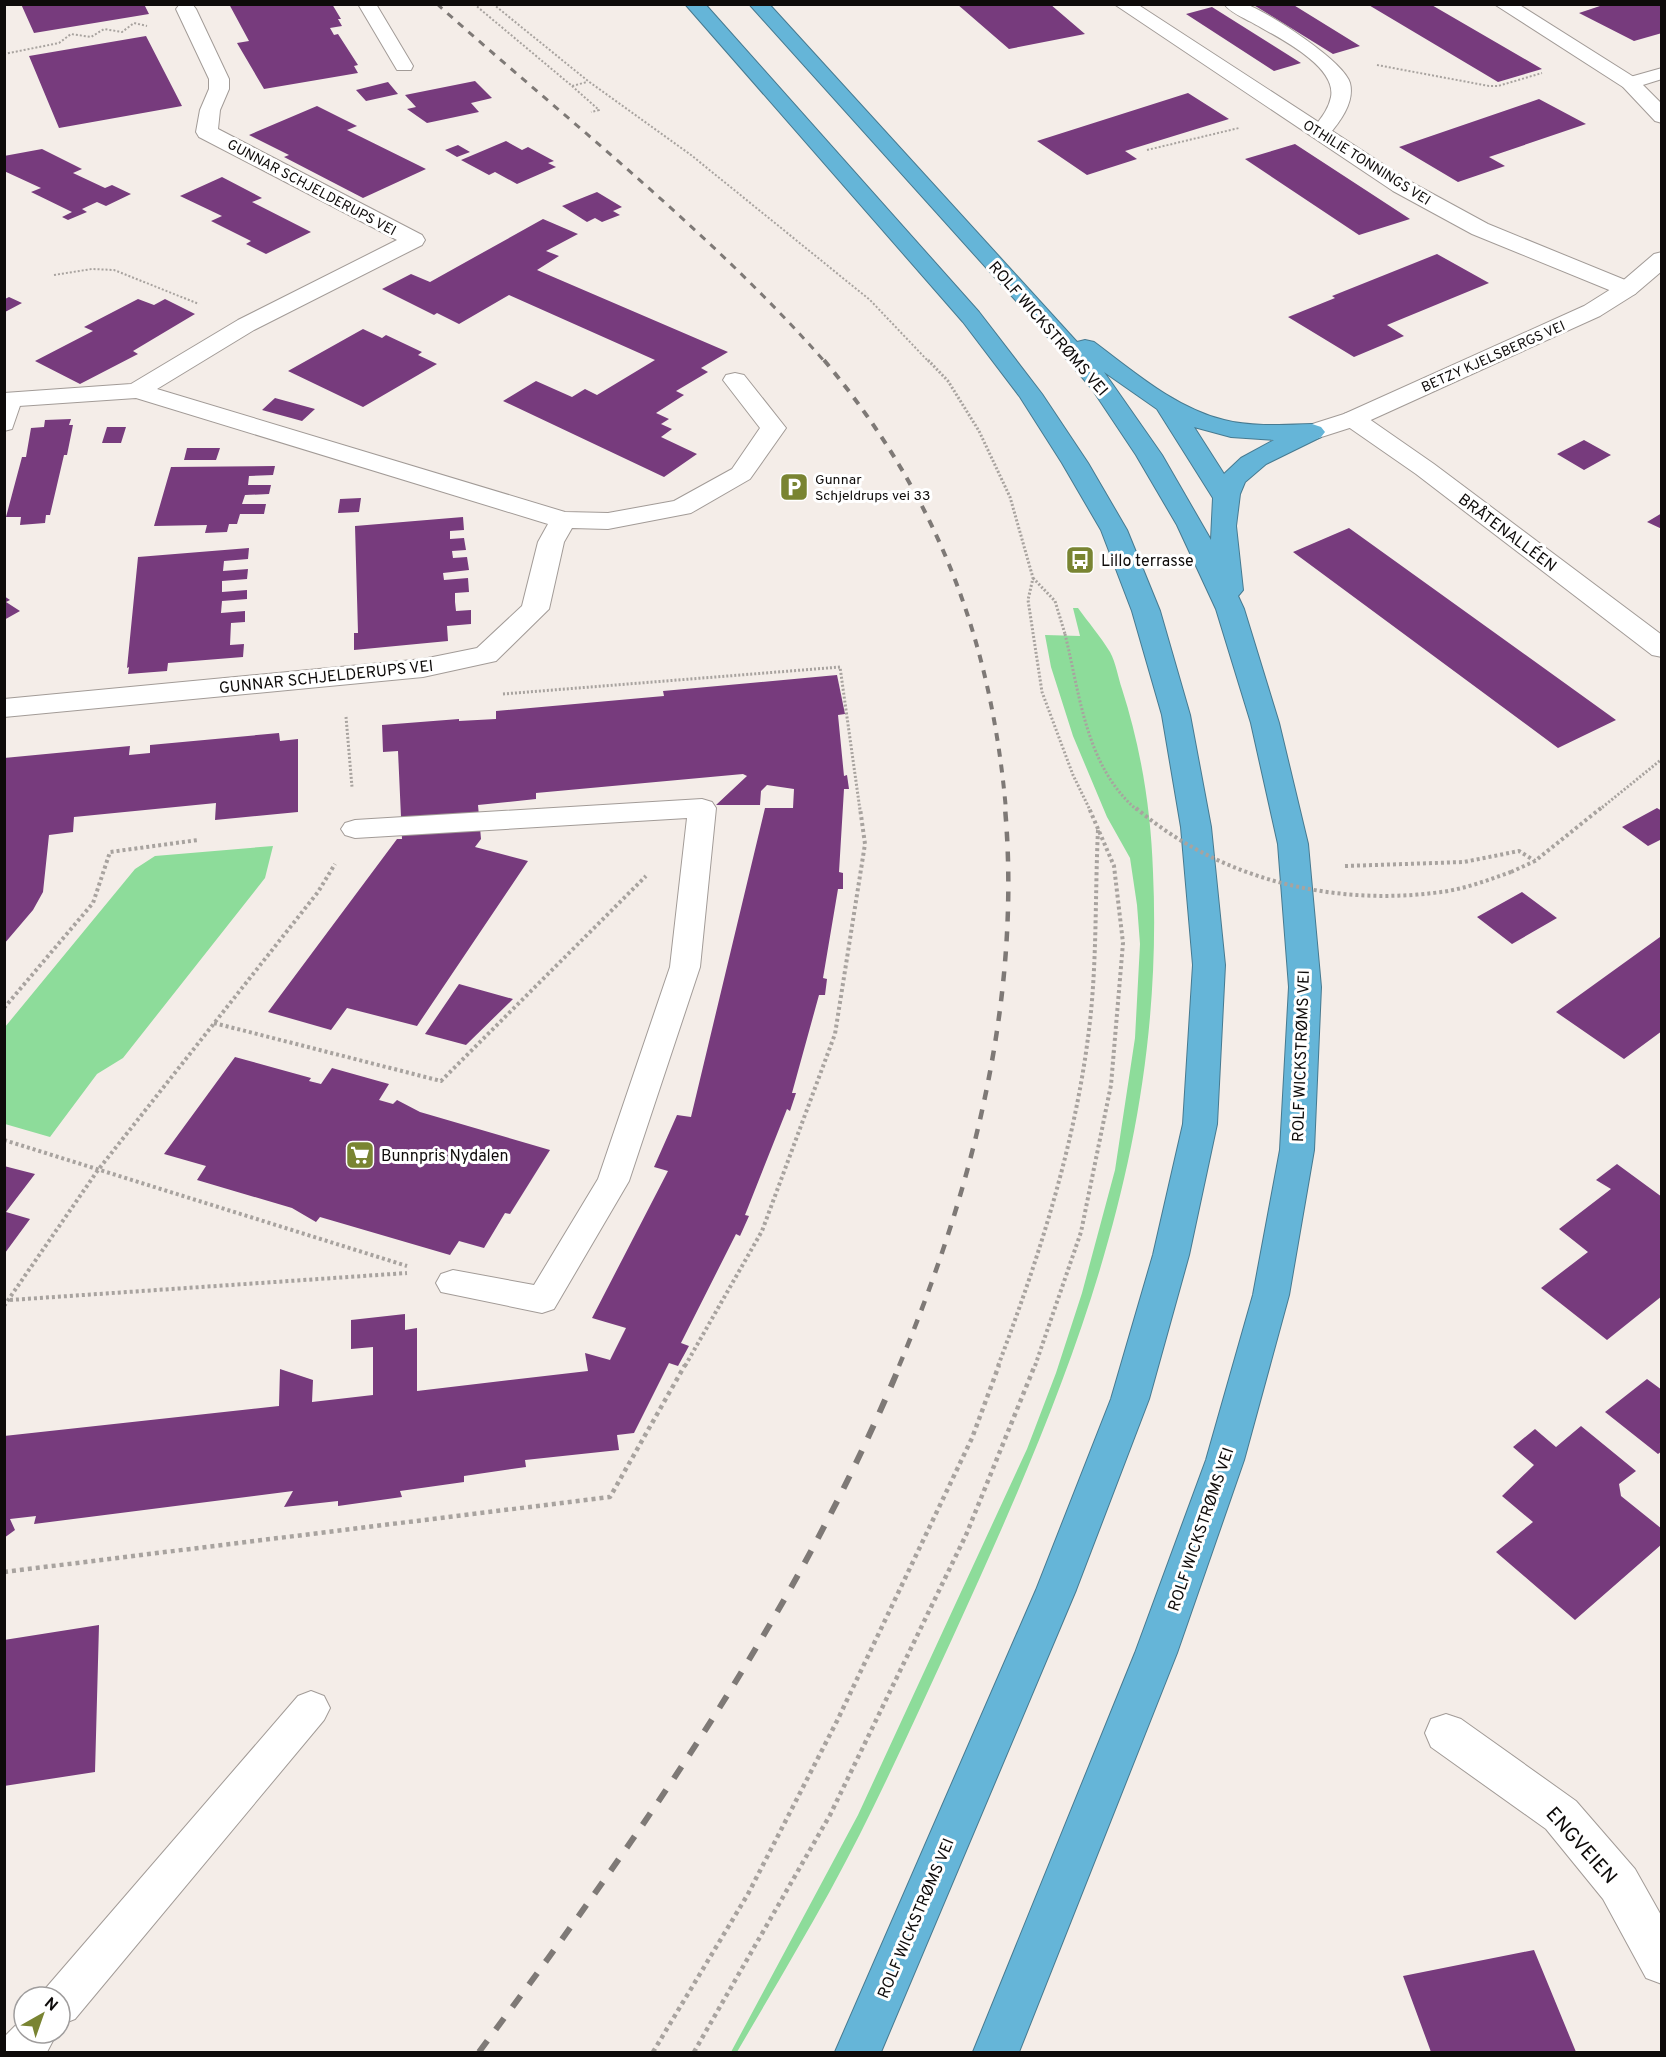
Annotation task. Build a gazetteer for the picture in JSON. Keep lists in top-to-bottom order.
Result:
{
  "streets": {
    "highway": ["ROLF WICKSTRØMS VEI"],
    "street": [
      "OTHILIE TONNINGS VEI",
      "GUNNAR SCHJELDERUPS VEI",
      "BETZY KJELSBERGS VEI",
      "BRÅTENALLÉEN",
      "ENGVEIEN"
    ]
  },
  "crossings": [
    ["OTHILIE TONNINGS VEI", "BETZY KJELSBERGS VEI"],
    ["BETZY KJELSBERGS VEI", "BRÅTENALLÉEN"]
  ],
  "places": {
    "parking": ["Gunnar Schjeldrups vei 33"],
    "bus stop": ["Lillo terrasse"],
    "supermarket": ["Bunnpris Nydalen"]
  },
  "north": "top right"
}
